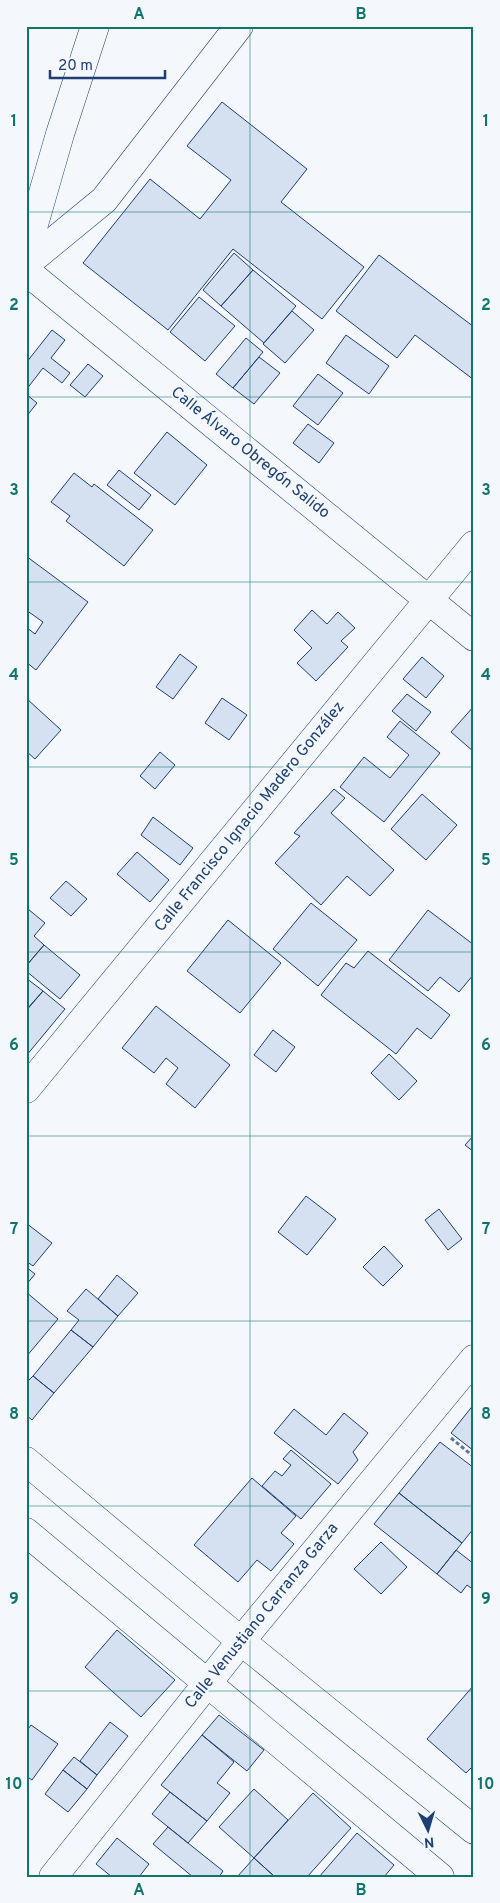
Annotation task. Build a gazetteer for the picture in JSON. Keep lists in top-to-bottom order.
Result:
{
  "streets": {
    "street": ["Calle Álvaro Obregón Salido", "Calle Francisco Ignacio Madero González", "Calle Venustiano Carranza Garza"]
  },
  "crossings": [
    ["Calle Álvaro Obregón Salido", "Calle Francisco Ignacio Madero González"]
  ],
  "scale_bar": "20 m",
  "north": "bottom",
  "grid": {
    "columns": ["A", "B"],
    "rows": [
      "1",
      "2",
      "3",
      "4",
      "5",
      "6",
      "7",
      "8",
      "9",
      "10"
    ]
  }
}
